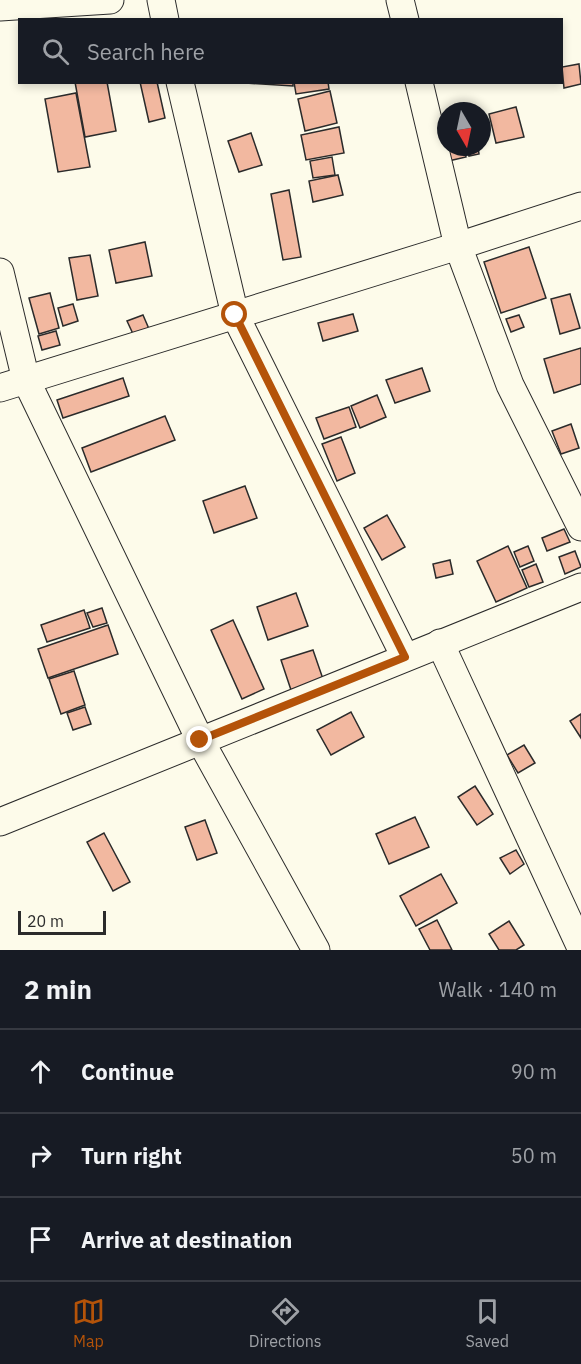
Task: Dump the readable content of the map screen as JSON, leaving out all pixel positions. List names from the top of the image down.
{
  "scale_bar": "20 m",
  "north": "bottom",
  "page": {
    "search": "Search here",
    "scale": "20 m",
    "heading": ["2 min", "Walk · 140 m"],
    "list": [
      ["Continue", "90 m"],
      ["Turn right", "50 m"],
      "Arrive at destination"
    ],
    "nav": ["Map", "Directions", "Saved"]
  }
}
